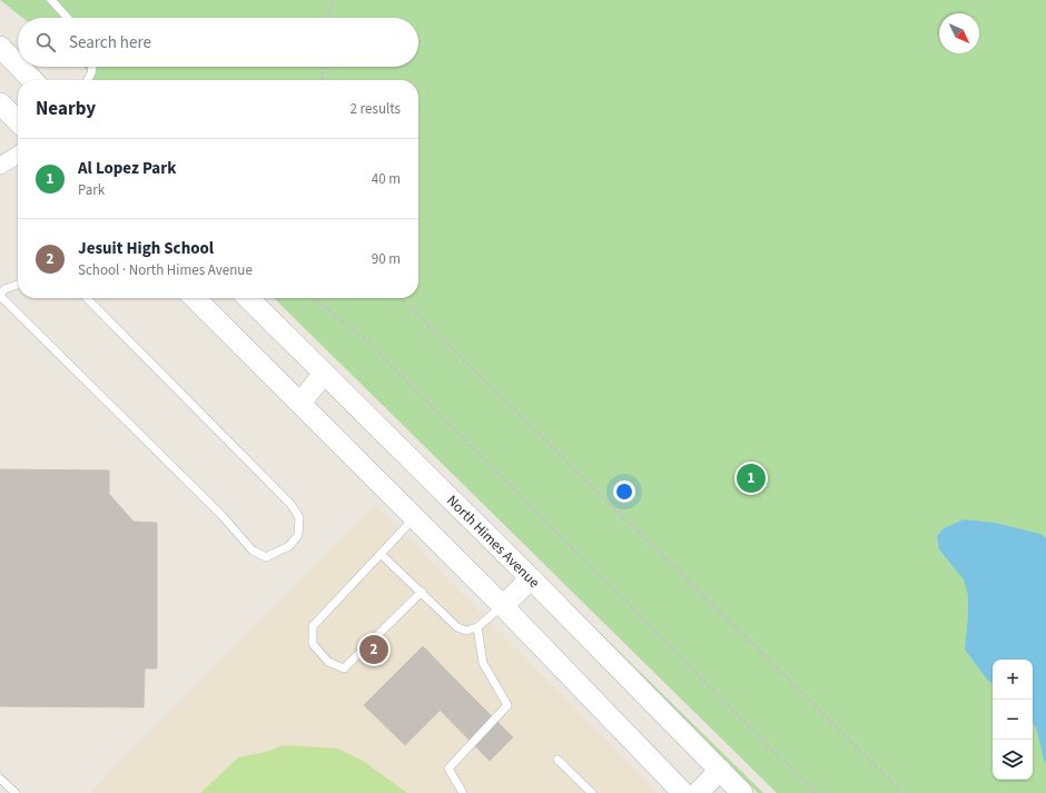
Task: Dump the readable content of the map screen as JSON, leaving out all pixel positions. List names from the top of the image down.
{
  "streets": {
    "street": ["North Himes Avenue"]
  },
  "north": "bottom right",
  "page": {
    "search": "Search here",
    "heading": ["Nearby", "2 results"],
    "list": [
      {
        "mark": "1",
        "name": "Al Lopez Park",
        "note": "Park",
        "value": "40 m"
      },
      {
        "mark": "2",
        "name": "Jesuit High School",
        "note": "School · North Himes Avenue",
        "value": "90 m"
      }
    ],
    "pins": ["1", "2"],
    "map_buttons": ["+", "−"]
  }
}
